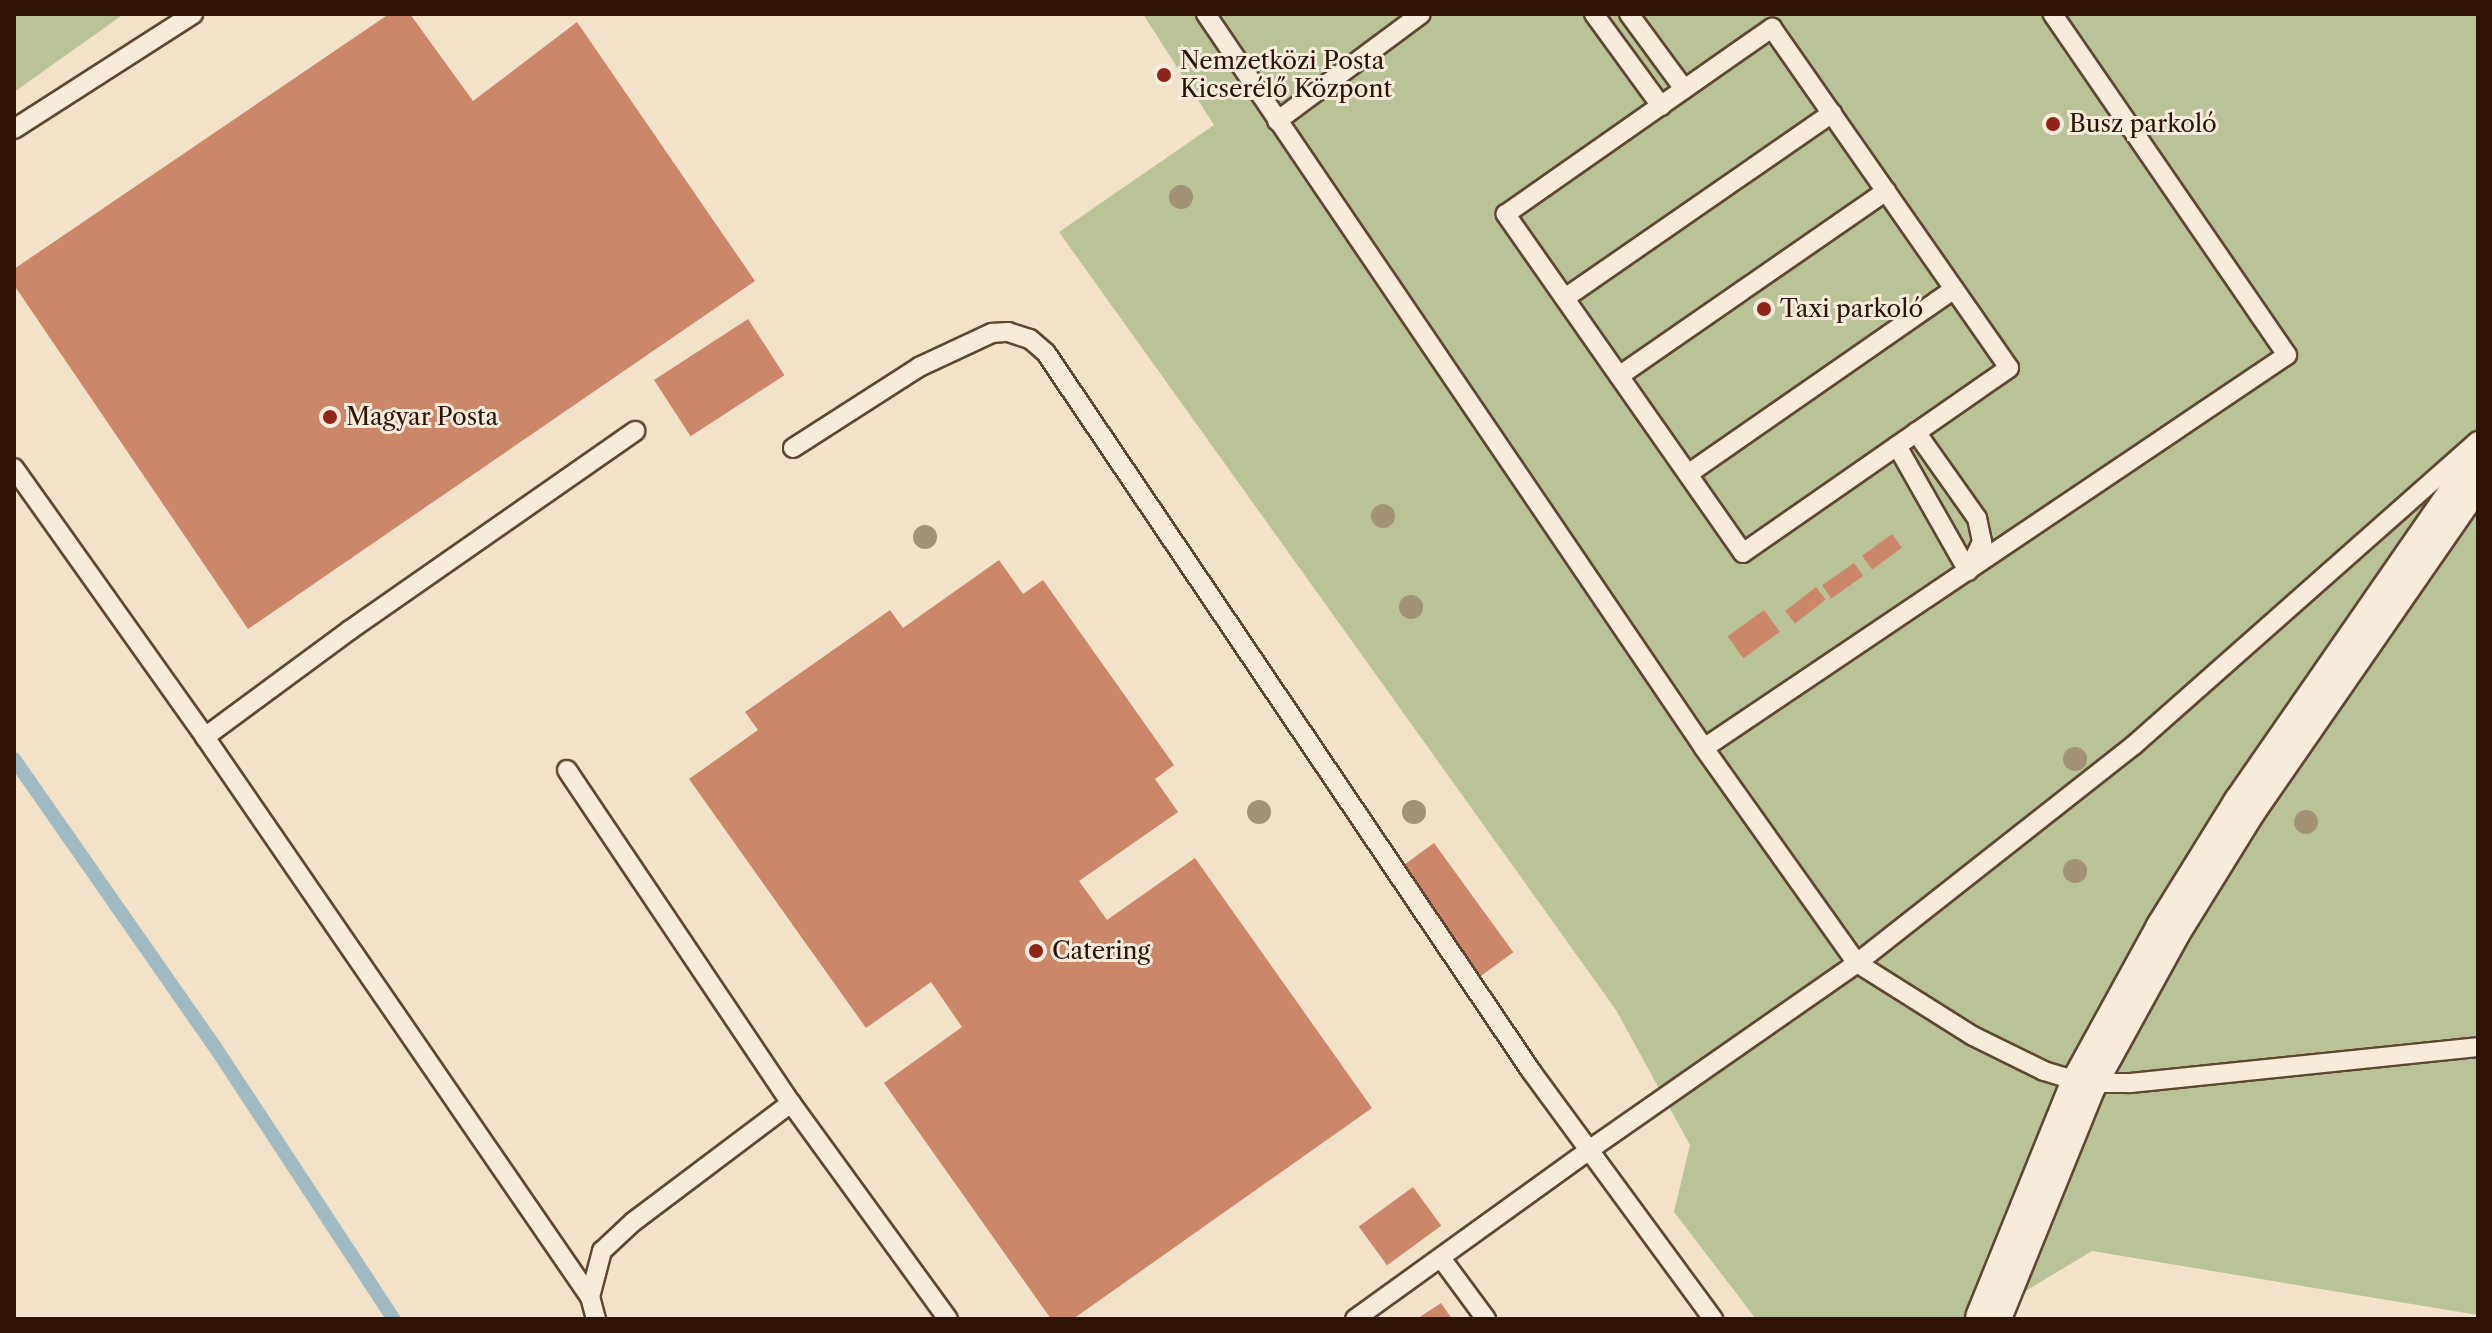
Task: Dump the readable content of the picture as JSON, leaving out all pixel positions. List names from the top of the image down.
{
  "places": [
    "Nemzetközi Posta Kicserélő Központ",
    "Busz parkoló",
    "Taxi parkoló",
    "Magyar Posta",
    "Catering"
  ]
}
